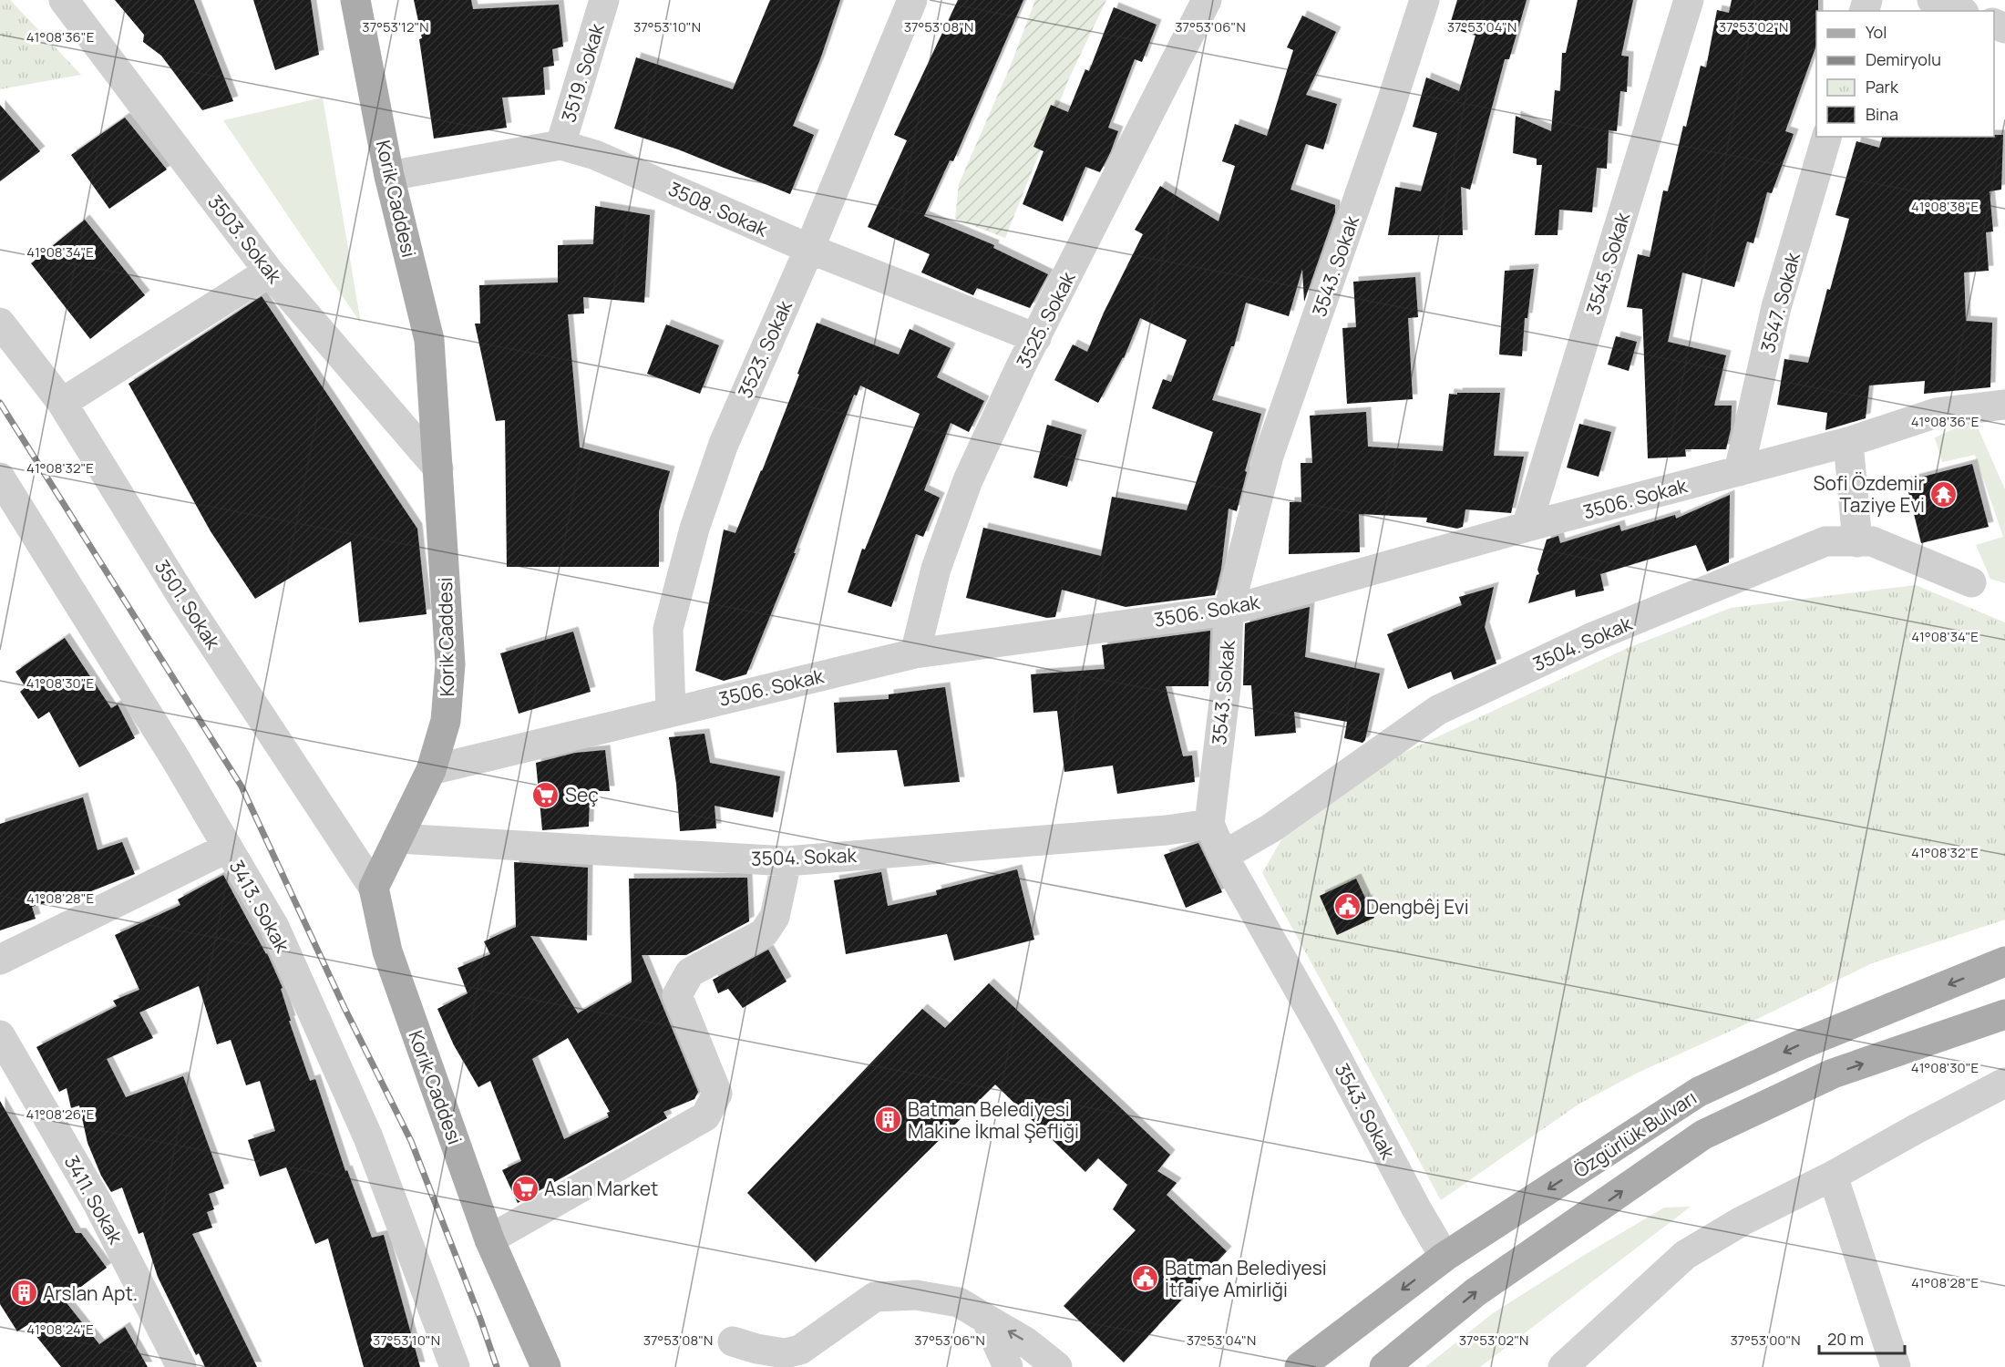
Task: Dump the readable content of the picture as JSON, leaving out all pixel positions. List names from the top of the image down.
{
  "streets": {
    "main road": ["Korik Caddesi", "Özgürlük Bulvarı"],
    "street": [
      "3519. Sokak",
      "3508. Sokak",
      "3503. Sokak",
      "3545. Sokak",
      "3543. Sokak",
      "3547. Sokak",
      "3525. Sokak",
      "3523. Sokak",
      "3506. Sokak",
      "3501. Sokak",
      "3504. Sokak",
      "3413. Sokak",
      "3411. Sokak"
    ]
  },
  "crossings": [
    ["3519. Sokak", "3508. Sokak"],
    ["Korik Caddesi", "3508. Sokak"],
    ["Korik Caddesi", "3503. Sokak"],
    ["Korik Caddesi", "3506. Sokak"],
    ["Korik Caddesi", "3501. Sokak"],
    ["Korik Caddesi", "3504. Sokak"],
    ["3508. Sokak", "3525. Sokak"],
    ["3508. Sokak", "3523. Sokak"],
    ["3545. Sokak", "3506. Sokak"],
    ["3543. Sokak", "3506. Sokak"],
    ["3543. Sokak", "3504. Sokak"],
    ["3543. Sokak", "Özgürlük Bulvarı"],
    ["3547. Sokak", "3506. Sokak"],
    ["3525. Sokak", "3506. Sokak"],
    ["3523. Sokak", "3506. Sokak"]
  ],
  "places": {
    "temple": ["Sofi Özdemir Taziye Evi"],
    "supermarket": ["Seç", "Aslan Market"],
    "public building": ["Dengbêj Evi", "Batman Belediyesi İtfaiye Amirliği"],
    "building": ["Batman Belediyesi Makine İkmal Şefliği", "Arslan Apt."]
  },
  "legend": [
    "Yol",
    "Demiryolu",
    "Park",
    "Bina"
  ],
  "scale_bar": "20 m",
  "coordinates": [
    "37°53'12\"N",
    "37°53'10\"N",
    "37°53'08\"N",
    "37°53'06\"N",
    "37°53'04\"N",
    "37°53'02\"N",
    "41°08'36\"E",
    "41°08'38\"E",
    "41°08'34\"E",
    "41°08'32\"E",
    "41°08'30\"E",
    "41°08'28\"E",
    "41°08'26\"E",
    "41°08'24\"E",
    "37°53'00\"N"
  ]
}
